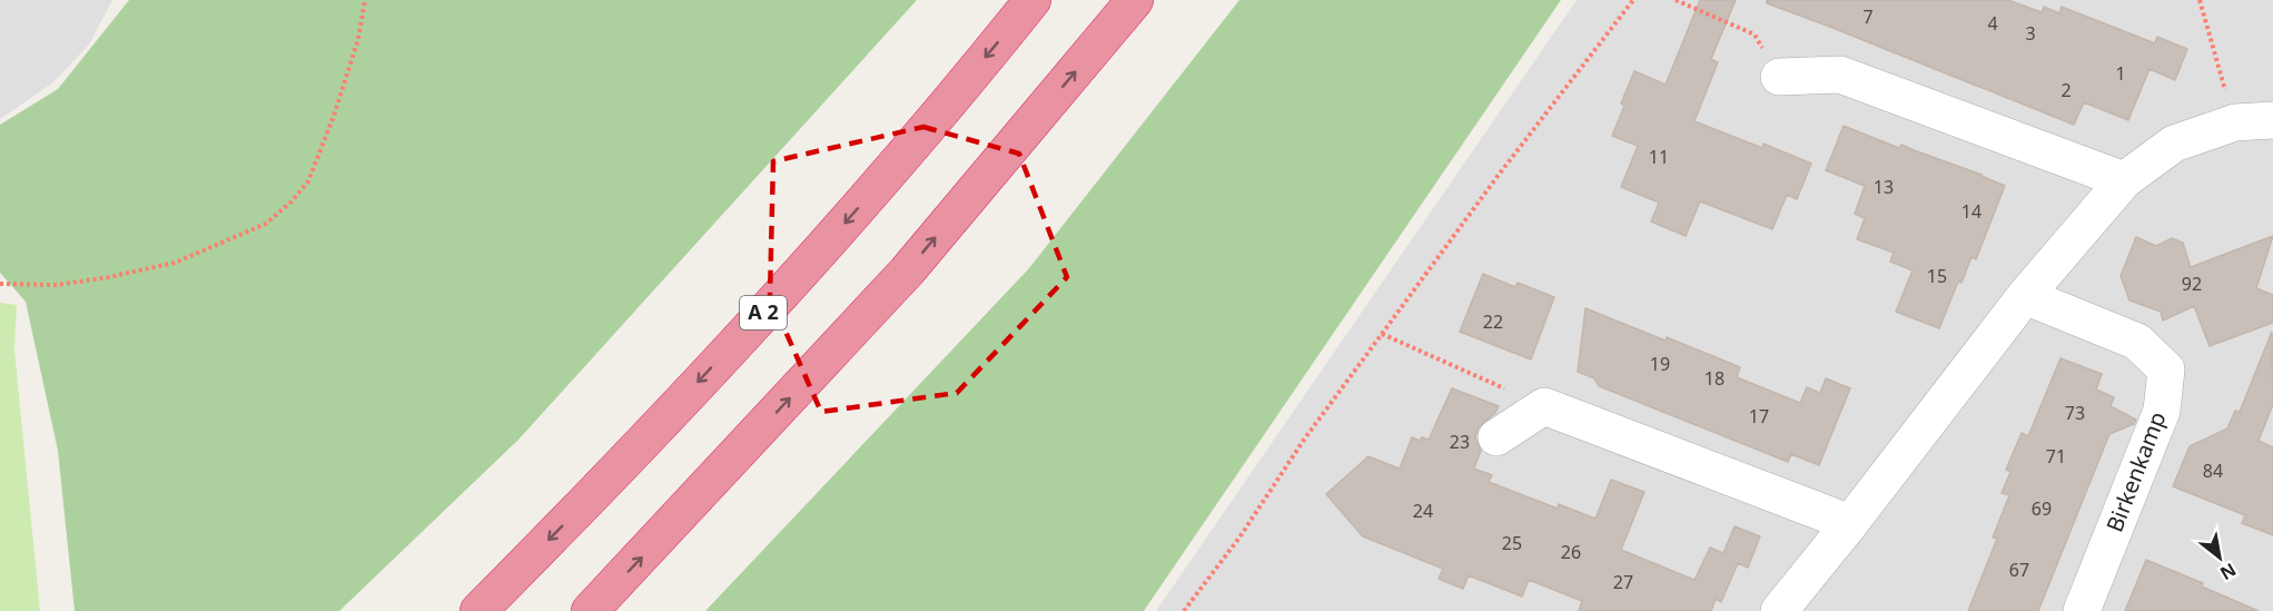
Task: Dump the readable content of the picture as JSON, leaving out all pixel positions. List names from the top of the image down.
{
  "streets": {
    "highway": ["A 2"],
    "street": ["Birkenkamp"]
  },
  "house_numbers": [
    "7",
    "4",
    "3",
    "1",
    "2",
    "11",
    "13",
    "14",
    "15",
    "92",
    "22",
    "19",
    "18",
    "73",
    "17",
    "23",
    "71",
    "84",
    "69",
    "24",
    "25",
    "26",
    "67",
    "27"
  ],
  "north": "bottom right"
}
